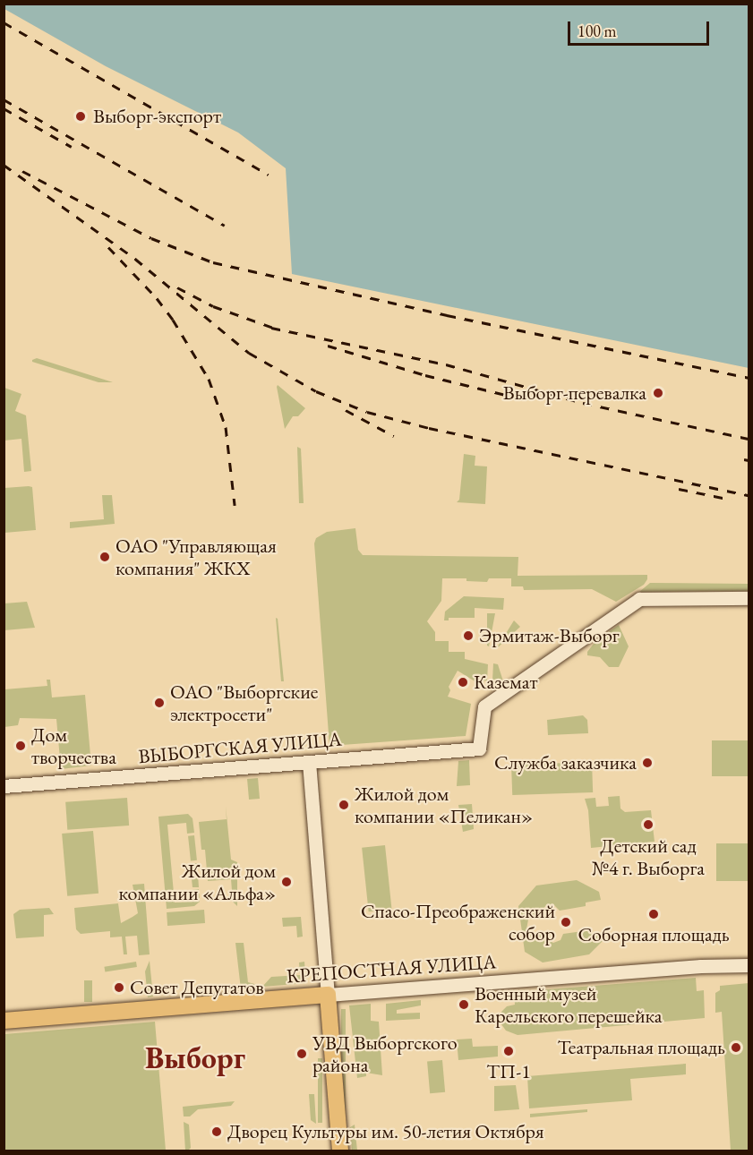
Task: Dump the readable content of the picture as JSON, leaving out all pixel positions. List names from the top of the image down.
{
  "streets": {
    "main road": ["КРЕПОСТНАЯ УЛИЦА"],
    "street": ["ВЫБОРГСКАЯ УЛИЦА"]
  },
  "districts": ["Выборг"],
  "places": [
    "Выборг-экспорт",
    "Выборг-перевалка",
    "ОАО \"Управляющая компания\" ЖКХ",
    "Эрмитаж-Выборг",
    "Каземат",
    "ОАО \"Выборгские электросети\"",
    "Дом творчества",
    "Служба заказчика",
    "Жилой дом компании «Пеликан»",
    "Детский сад №4 г. Выборга",
    "Жилой дом компании «Альфа»",
    "Соборная площадь",
    "Спасо-Преображенский собор",
    "Совет Депутатов",
    "Военный музей Карельского перешейка",
    "Театральная площадь",
    "ТП-1",
    "УВД Выборгского района",
    "Дворец Культуры им. 50-летия Октября"
  ],
  "scale_bar": "100 m"
}
